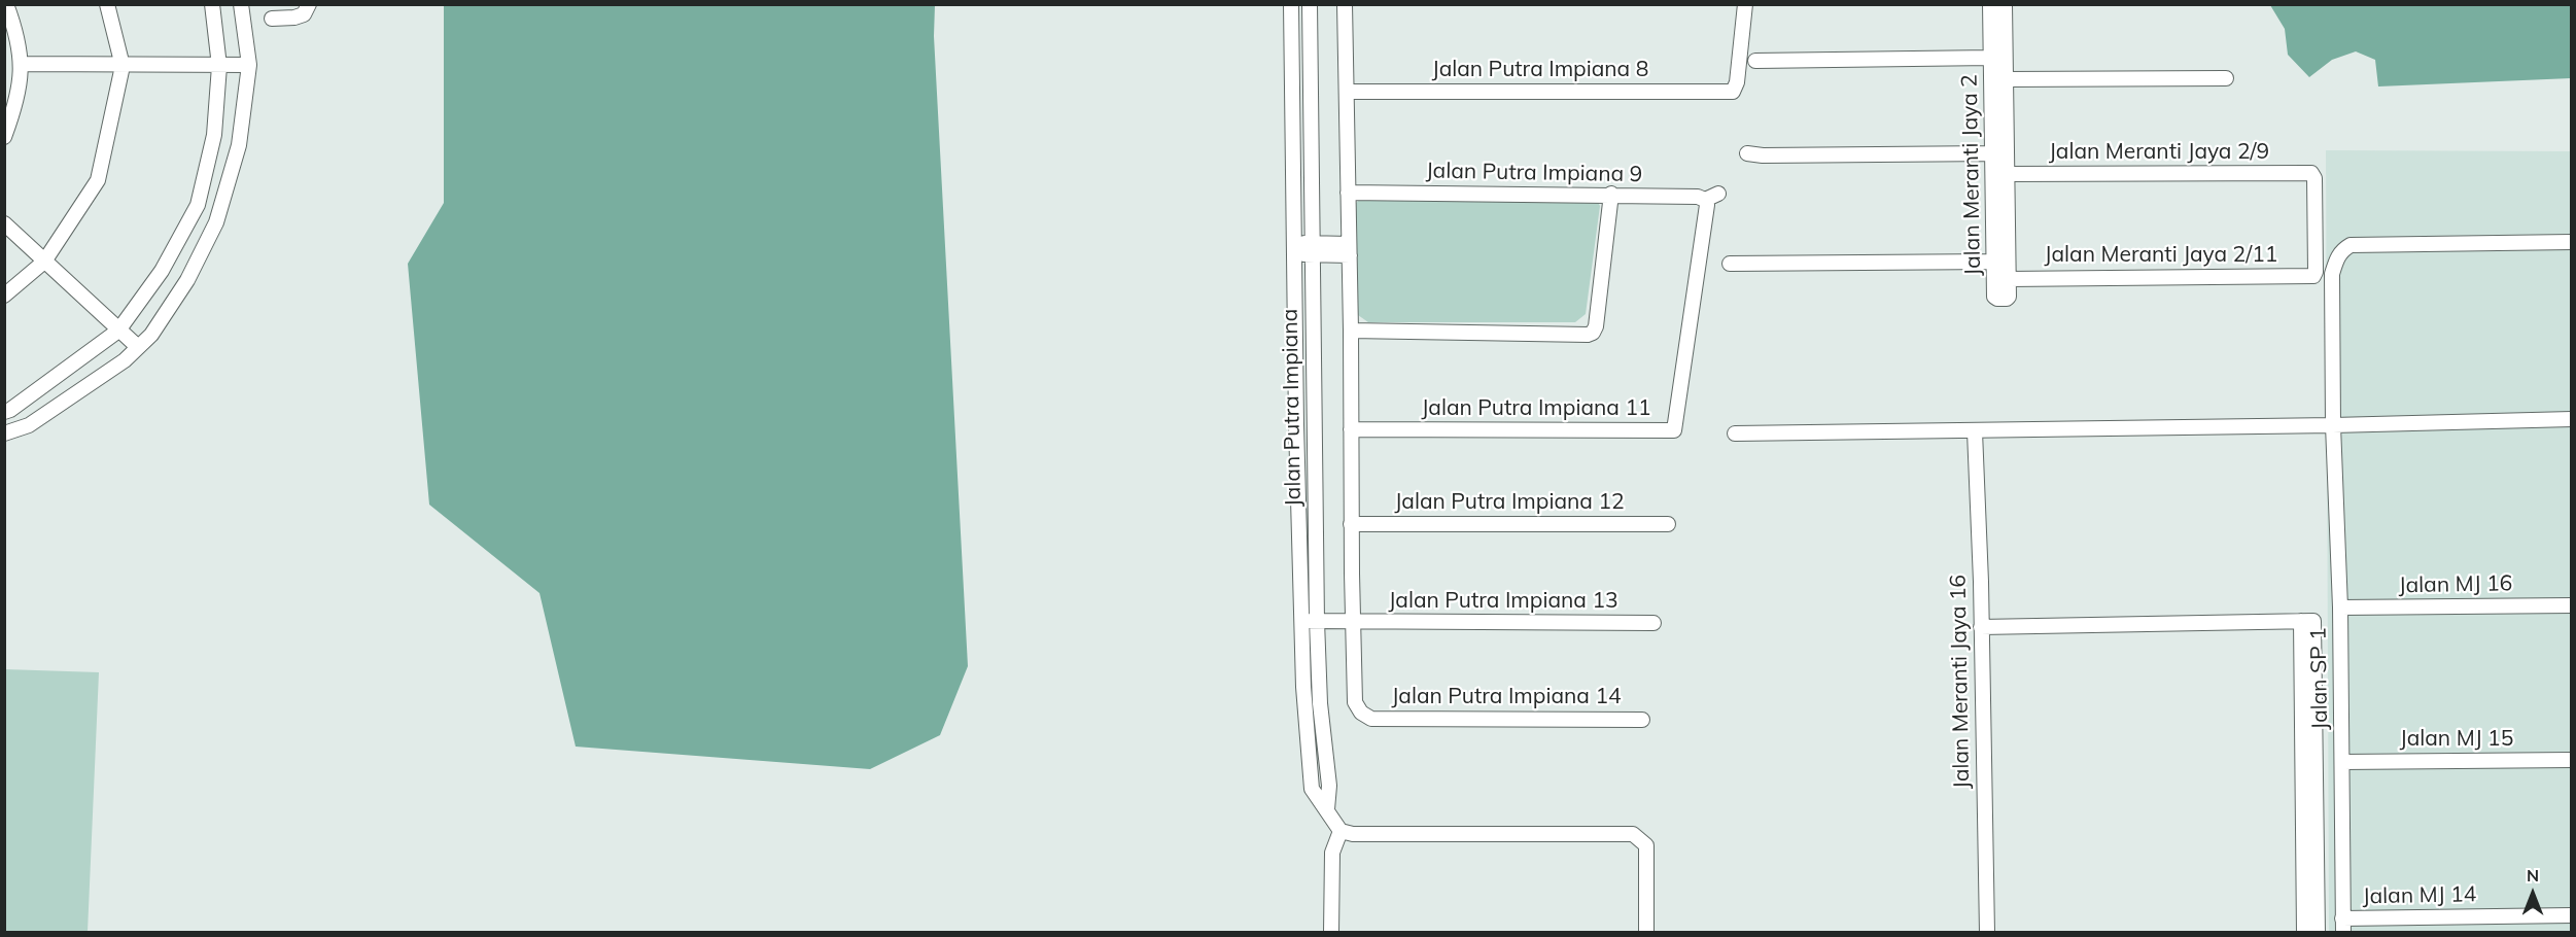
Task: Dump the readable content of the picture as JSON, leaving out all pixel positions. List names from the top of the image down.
{
  "streets": {
    "street": [
      "Jalan Putra Impiana 8",
      "Jalan Meranti Jaya 2/9",
      "Jalan Putra Impiana 9",
      "Jalan Meranti Jaya 2",
      "Jalan Meranti Jaya 2/11",
      "Jalan Putra Impiana",
      "Jalan Putra Impiana 11",
      "Jalan Putra Impiana 12",
      "Jalan MJ 16",
      "Jalan Putra Impiana 13",
      "Jalan SP 1",
      "Jalan Meranti Jaya 16",
      "Jalan Putra Impiana 14",
      "Jalan MJ 15",
      "Jalan MJ 14"
    ]
  },
  "crossings": [
    ["Jalan Meranti Jaya 2/9", "Jalan Meranti Jaya 2"],
    ["Jalan Meranti Jaya 2/9", "Jalan Meranti Jaya 2/11"],
    ["Jalan Putra Impiana 9", "Jalan Putra Impiana 11"],
    ["Jalan Meranti Jaya 2", "Jalan Meranti Jaya 2/11"],
    ["Jalan Putra Impiana", "Jalan Putra Impiana 13"],
    ["Jalan MJ 16", "Jalan SP 1"],
    ["Jalan Putra Impiana 13", "Jalan Putra Impiana 14"],
    ["Jalan SP 1", "Jalan MJ 15"],
    ["Jalan SP 1", "Jalan MJ 14"]
  ],
  "north": "top"
}
